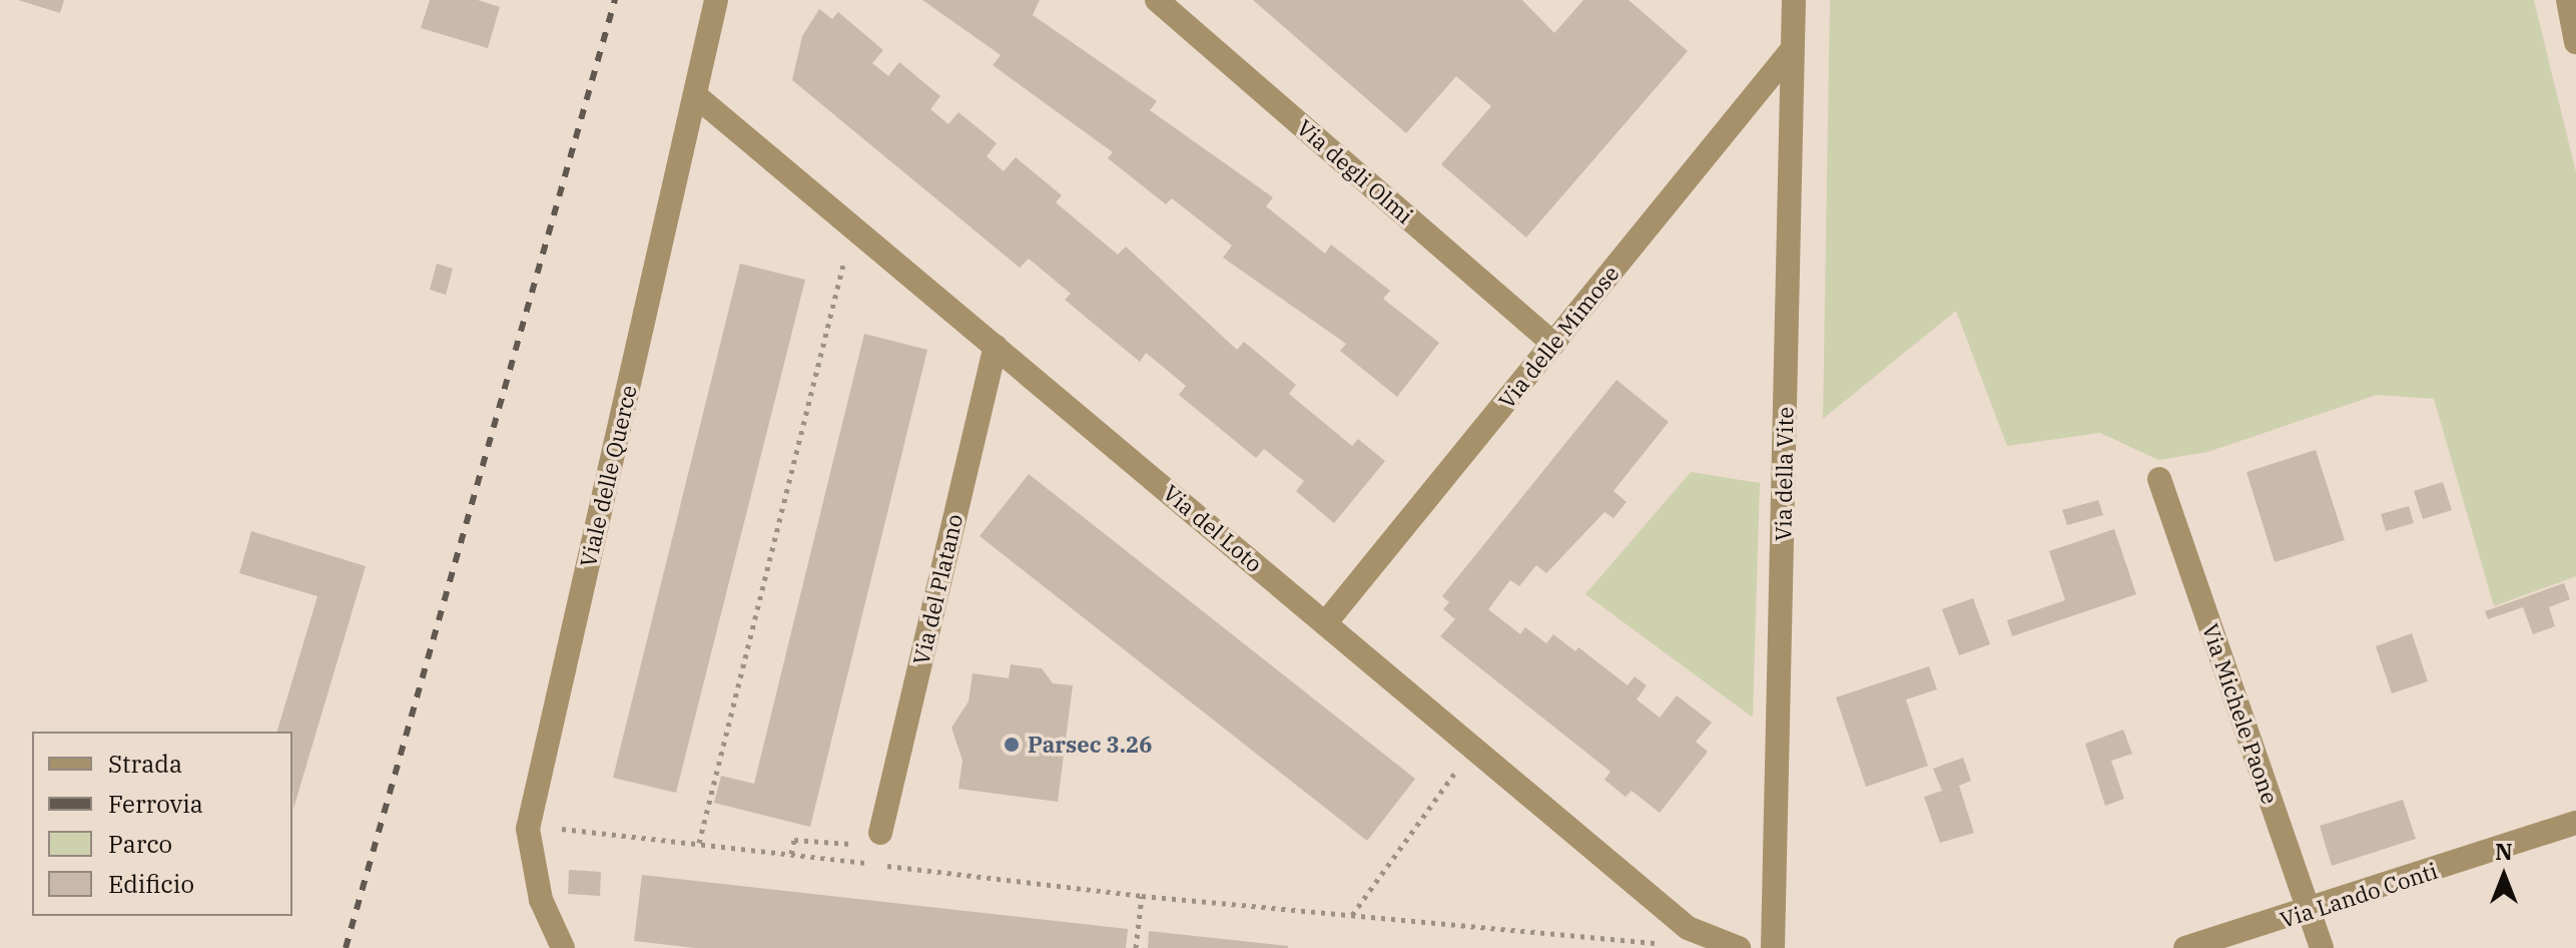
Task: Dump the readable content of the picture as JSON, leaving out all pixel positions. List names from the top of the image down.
{
  "streets": {
    "street": [
      "Via degli Olmi",
      "Via delle Mimose",
      "Via della Vite",
      "Viale delle Querce",
      "Via del Loto",
      "Via del Platano",
      "Via Michele Paone",
      "Via Lando Conti"
    ]
  },
  "crossings": [
    ["Via degli Olmi", "Via delle Mimose"],
    ["Via delle Mimose", "Via della Vite"],
    ["Via delle Mimose", "Via del Loto"],
    ["Viale delle Querce", "Via del Loto"],
    ["Via del Loto", "Via del Platano"],
    ["Via Michele Paone", "Via Lando Conti"]
  ],
  "places": ["Parsec 3.26"],
  "legend": [
    "Strada",
    "Ferrovia",
    "Parco",
    "Edificio"
  ],
  "north": "top"
}
